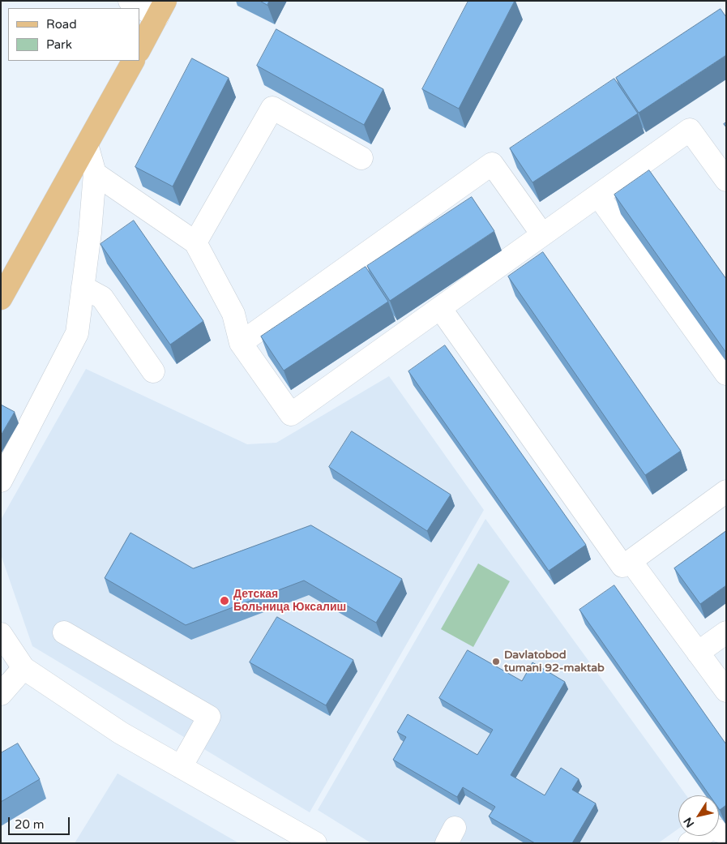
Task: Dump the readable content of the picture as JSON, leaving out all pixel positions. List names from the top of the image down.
{
  "places": ["Детская Больница Юксалиш", "Davlatobod tumani 92-maktab"],
  "legend": ["Road", "Park"],
  "scale_bar": "20 m",
  "north": "bottom left"
}
